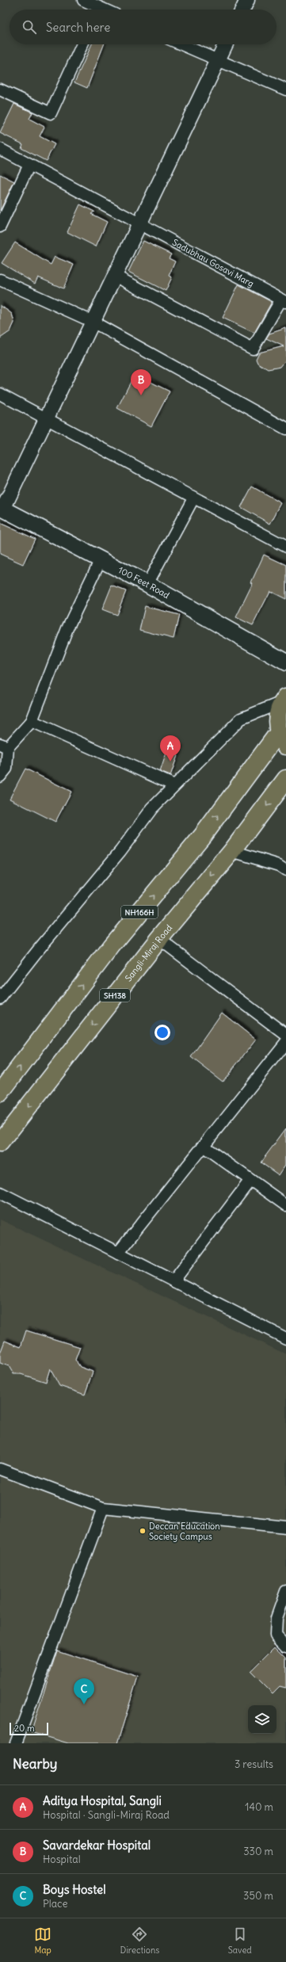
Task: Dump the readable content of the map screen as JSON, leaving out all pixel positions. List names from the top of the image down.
{
  "streets": {
    "highway": ["NH166H", "Sangli-Miraj Road", "SH138"],
    "main road": ["100 Feet Road"],
    "street": ["Sadubhau Gosavi Marg"]
  },
  "places": ["Deccan Education Society Campus"],
  "scale_bar": "20 m",
  "page": {
    "search": "Search here",
    "pins": ["B", "A", "C"],
    "scale": "20 m",
    "heading": ["Nearby", "3 results"],
    "list": [
      {
        "mark": "A",
        "name": "Aditya Hospital, Sangli",
        "note": "Hospital · Sangli-Miraj Road",
        "value": "140 m"
      },
      {
        "mark": "B",
        "name": "Savardekar Hospital",
        "note": "Hospital",
        "value": "330 m"
      },
      {
        "mark": "C",
        "name": "Boys Hostel",
        "note": "Place",
        "value": "350 m"
      }
    ],
    "nav": ["Map", "Directions", "Saved"]
  }
}
